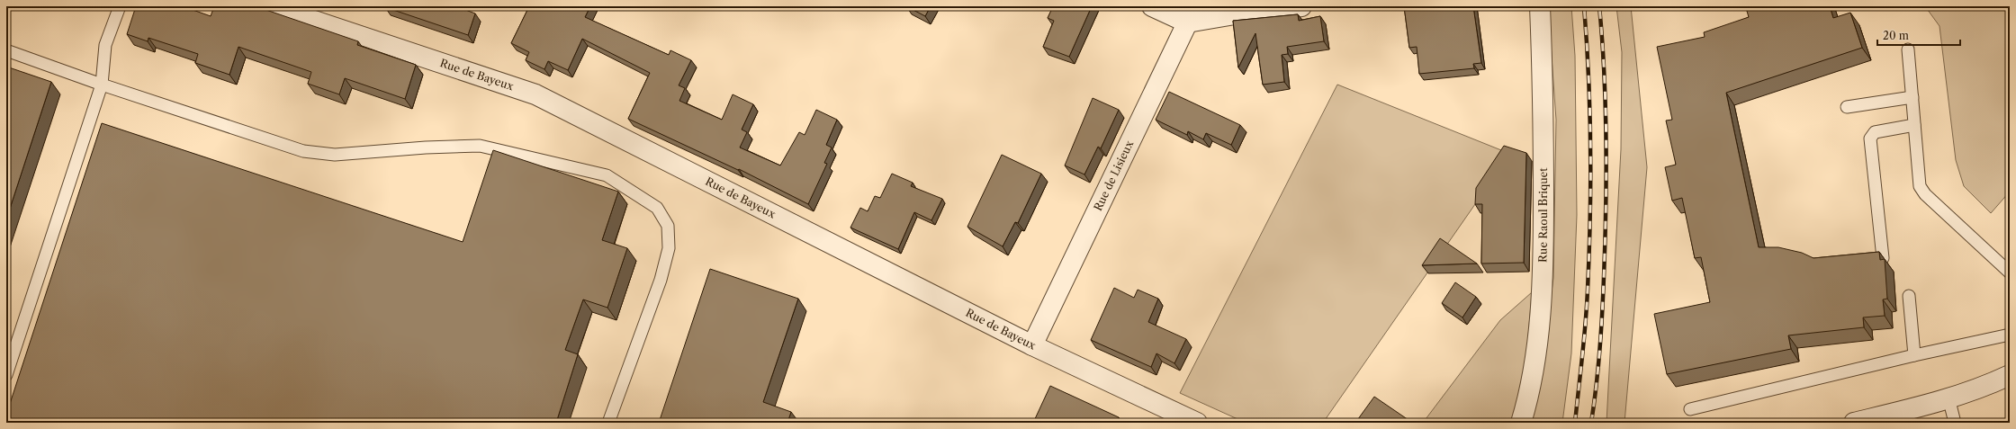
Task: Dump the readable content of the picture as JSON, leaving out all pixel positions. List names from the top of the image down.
{
  "streets": {
    "street": ["Rue de Bayeux", "Rue de Lisieux", "Rue Raoul Briquet"]
  },
  "crossings": [
    ["Rue de Bayeux", "Rue de Lisieux"]
  ],
  "scale_bar": "20 m"
}
